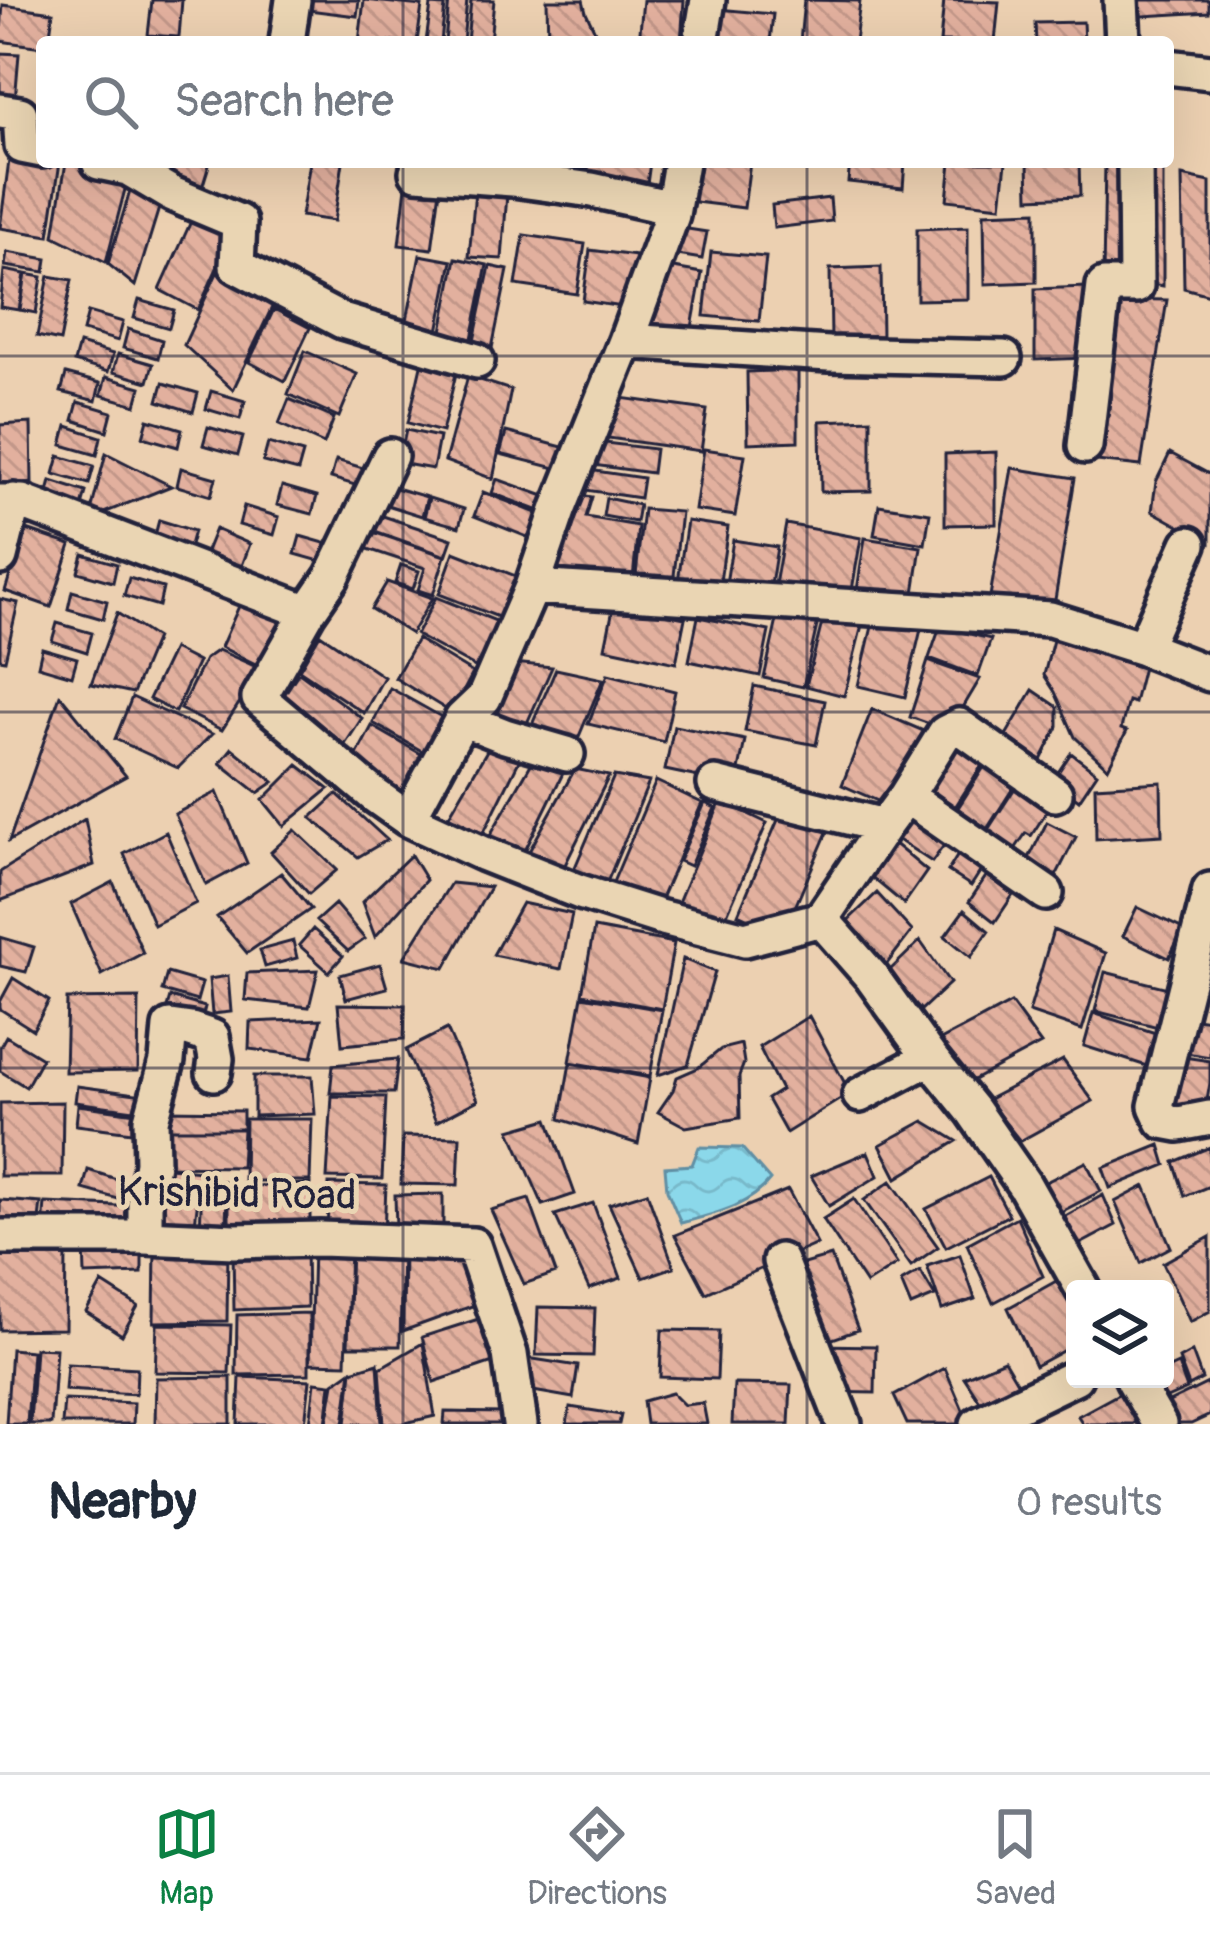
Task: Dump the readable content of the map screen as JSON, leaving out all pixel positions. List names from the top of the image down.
{
  "streets": {
    "street": ["Krishibid Road"]
  },
  "page": {
    "search": "Search here",
    "heading": ["Nearby", "0 results"],
    "nav": ["Map", "Directions", "Saved"]
  }
}
